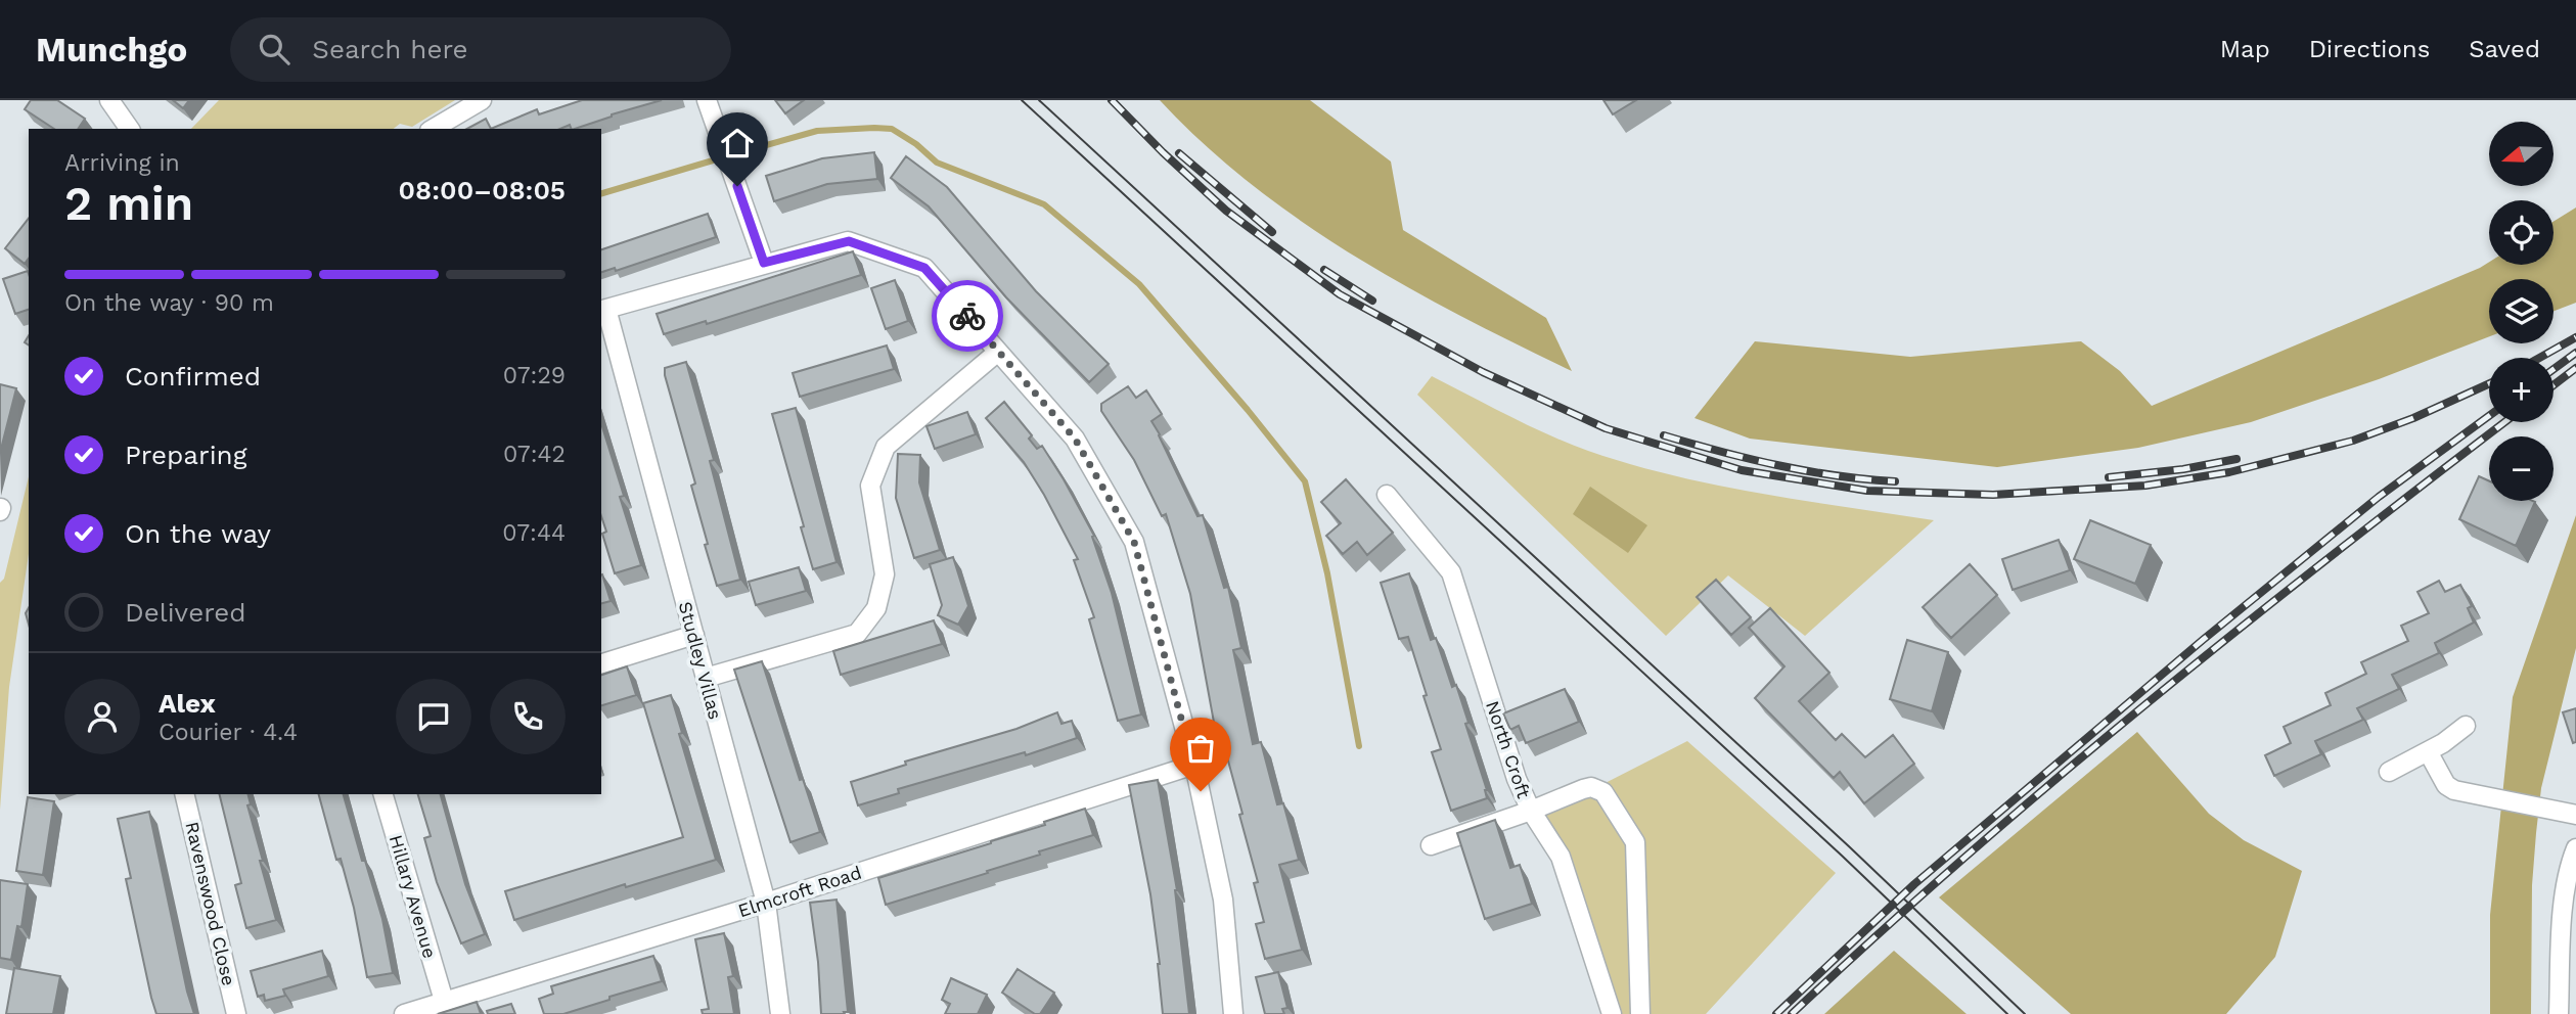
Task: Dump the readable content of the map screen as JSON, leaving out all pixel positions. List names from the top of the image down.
{
  "streets": {
    "street": [
      "Studley Villas",
      "North Croft",
      "Elmcroft Road",
      "Hillary Avenue",
      "Ravenswood Close"
    ]
  },
  "crossings": [
    ["Studley Villas", "Elmcroft Road"],
    ["Elmcroft Road", "Hillary Avenue"]
  ],
  "north": "left",
  "page": {
    "header": "Munchgo",
    "search": "Search here",
    "nav": ["Map", "Directions", "Saved"],
    "map_buttons": ["+", "−"],
    "heading": ["2 min", "Arriving in", "08:00–08:05"],
    "panel": ["Alex", "Courier · 4.4"],
    "bar": "On the way · 90 m",
    "list": [
      ["Confirmed", "07:29"],
      ["Preparing", "07:42"],
      ["On the way", "07:44"],
      "Delivered"
    ]
  }
}
